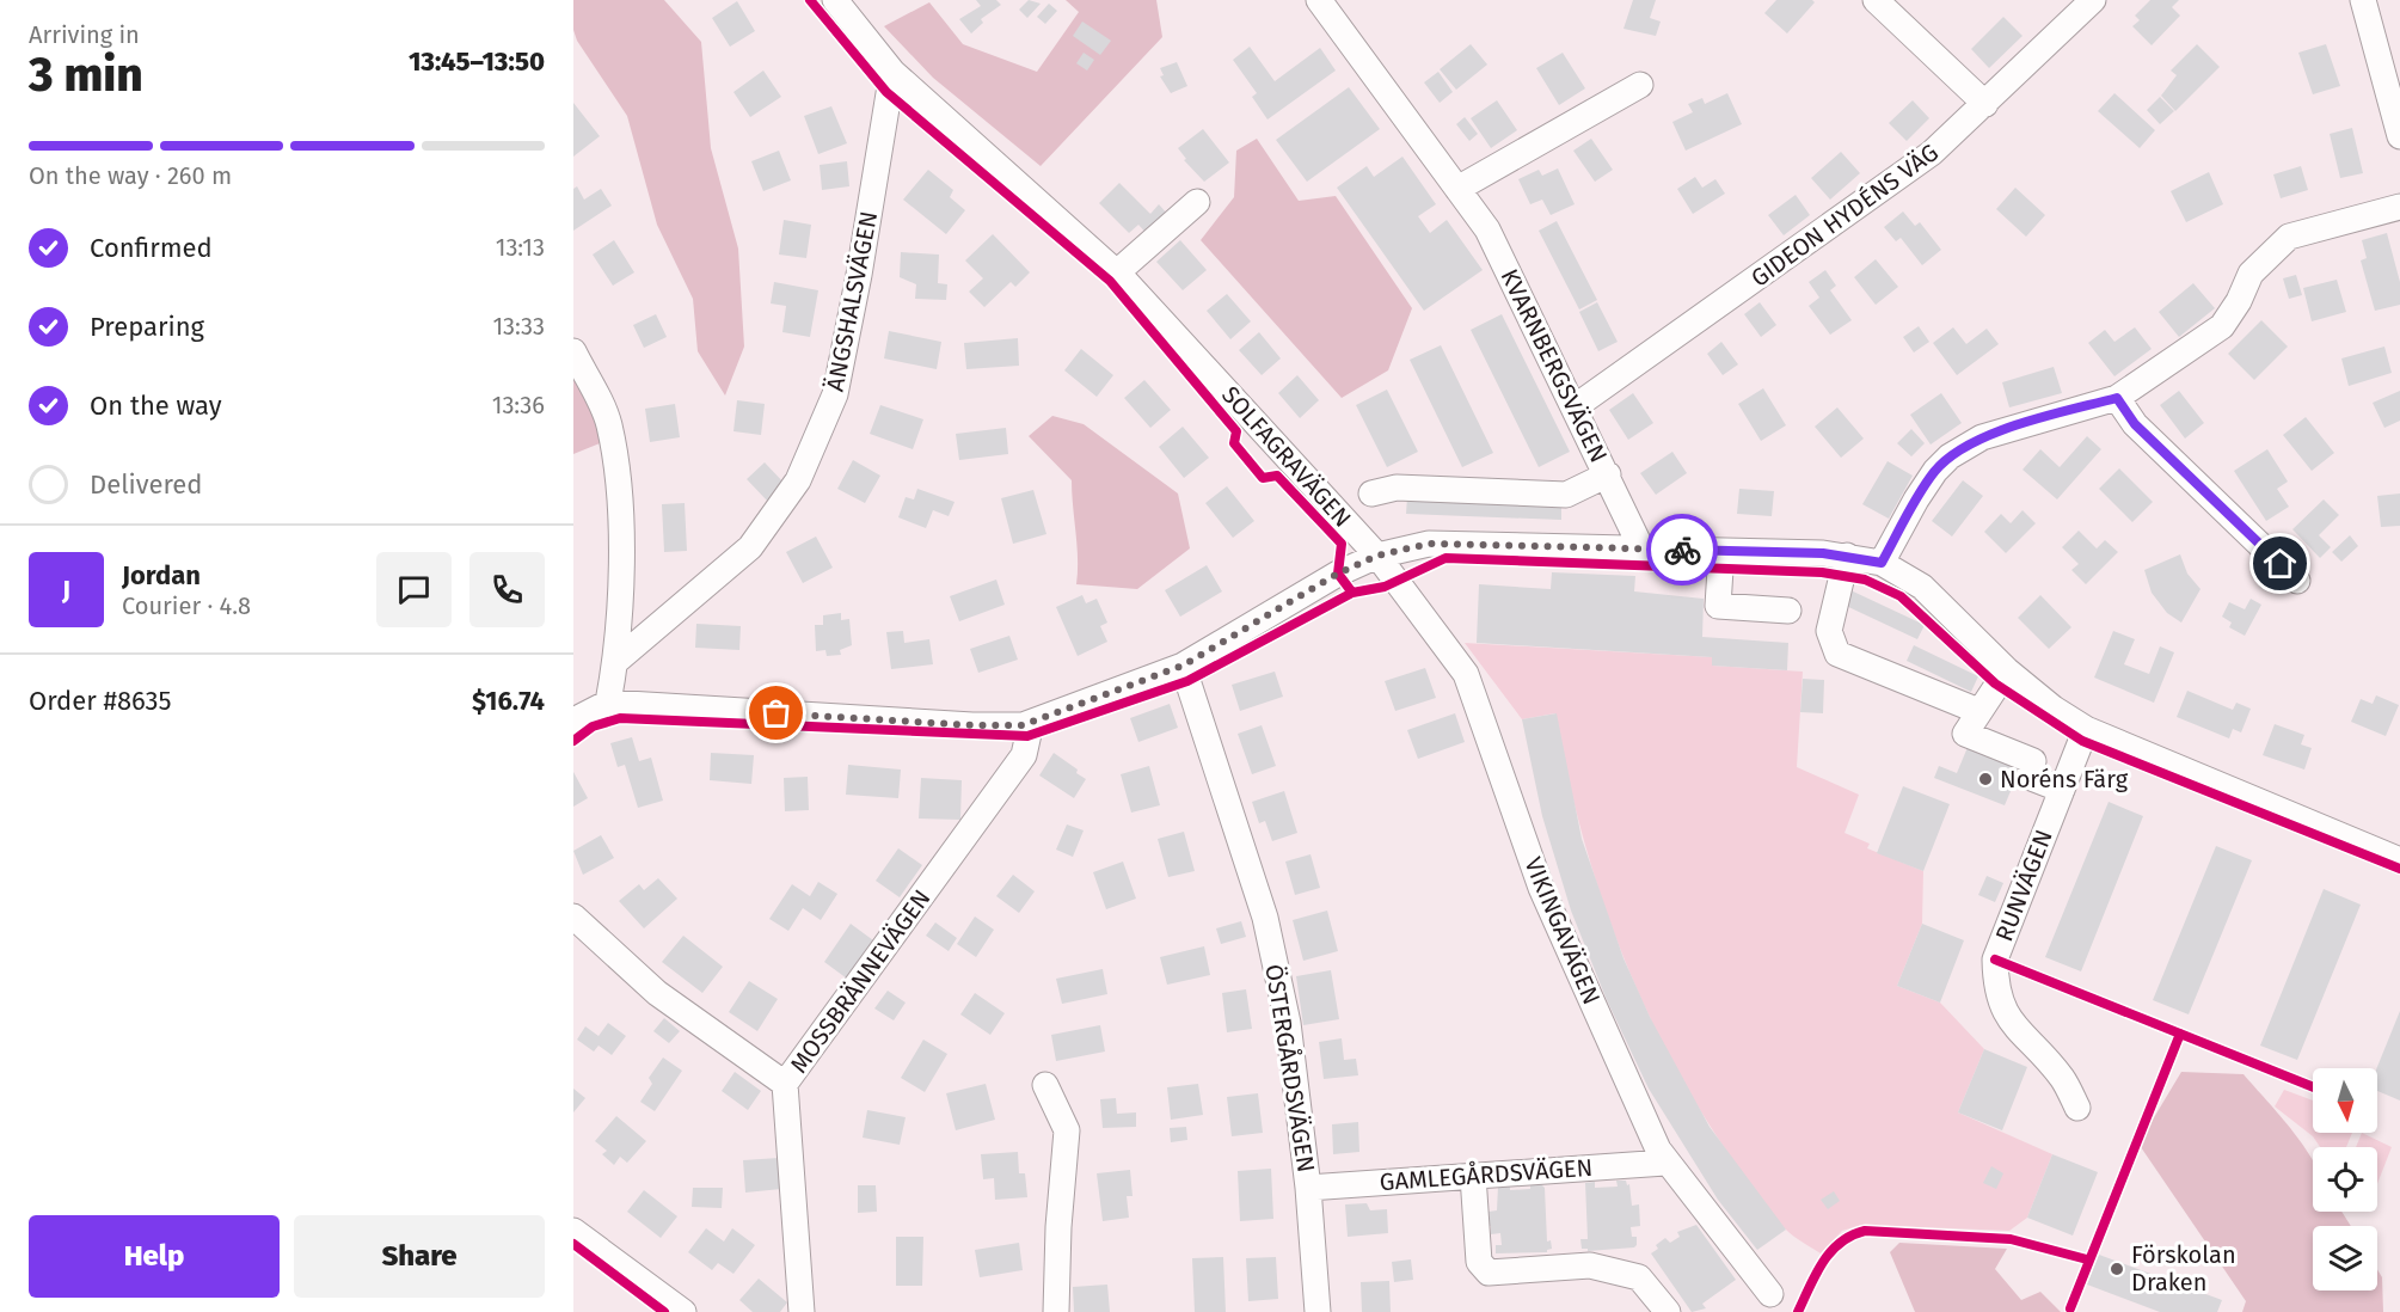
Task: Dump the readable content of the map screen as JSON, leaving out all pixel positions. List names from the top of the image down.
{
  "streets": {
    "street": [
      "GIDEON HYDÉNS VÄG",
      "ÄNGSHALSVÄGEN",
      "KVARNBERGSVÄGEN",
      "SOLFAGRAVÄGEN",
      "RUNVÄGEN",
      "VIKINGAVÄGEN",
      "MOSSBRÄNNEVÄGEN",
      "ÖSTERGÅRDSVÄGEN",
      "GAMLEGÅRDSVÄGEN"
    ]
  },
  "crossings": [
    ["GIDEON HYDÉNS VÄG", "KVARNBERGSVÄGEN"],
    ["ÄNGSHALSVÄGEN", "SOLFAGRAVÄGEN"],
    ["SOLFAGRAVÄGEN", "VIKINGAVÄGEN"],
    ["VIKINGAVÄGEN", "GAMLEGÅRDSVÄGEN"],
    ["ÖSTERGÅRDSVÄGEN", "GAMLEGÅRDSVÄGEN"]
  ],
  "places": ["Noréns Färg", "Förskolan Draken"],
  "north": "bottom",
  "page": {
    "heading": ["3 min", "Arriving in", "13:45–13:50"],
    "panel": [
      "Jordan",
      "Courier · 4.8",
      "Order #8635",
      "$16.74"
    ],
    "bar": "On the way · 260 m",
    "list": [
      ["Confirmed", "13:13"],
      ["Preparing", "13:33"],
      ["On the way", "13:36"],
      "Delivered"
    ],
    "round": "J",
    "buttons": ["Help", "Share"]
  }
}
